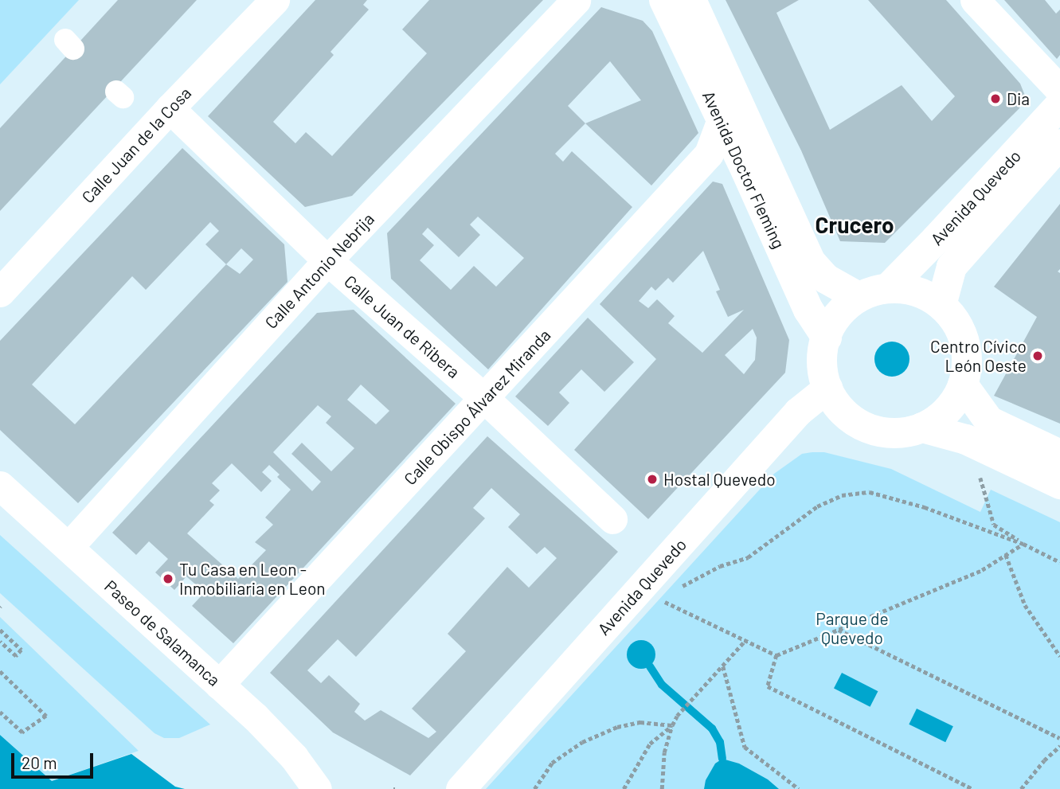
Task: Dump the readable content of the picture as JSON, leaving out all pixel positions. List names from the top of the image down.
{
  "streets": {
    "main road": ["Avenida Doctor Fleming", "Avenida Quevedo"],
    "street": [
      "Calle Juan de la Cosa",
      "Calle Antonio Nebrija",
      "Calle Juan de Ribera",
      "Calle Obispo Álvarez Miranda",
      "Paseo de Salamanca"
    ]
  },
  "crossings": [
    ["Calle Juan de la Cosa", "Calle Juan de Ribera"],
    ["Avenida Doctor Fleming", "Avenida Quevedo"],
    ["Avenida Doctor Fleming", "Calle Obispo Álvarez Miranda"],
    ["Calle Antonio Nebrija", "Calle Juan de Ribera"],
    ["Calle Antonio Nebrija", "Paseo de Salamanca"],
    ["Calle Juan de Ribera", "Calle Obispo Álvarez Miranda"],
    ["Calle Obispo Álvarez Miranda", "Paseo de Salamanca"]
  ],
  "districts": ["Crucero"],
  "parks": ["Parque de Quevedo"],
  "places": [
    "Dia",
    "Centro Cívico León Oeste",
    "Hostal Quevedo",
    "Tu Casa en Leon - Inmobiliaria en Leon"
  ],
  "scale_bar": "20 m"
}
